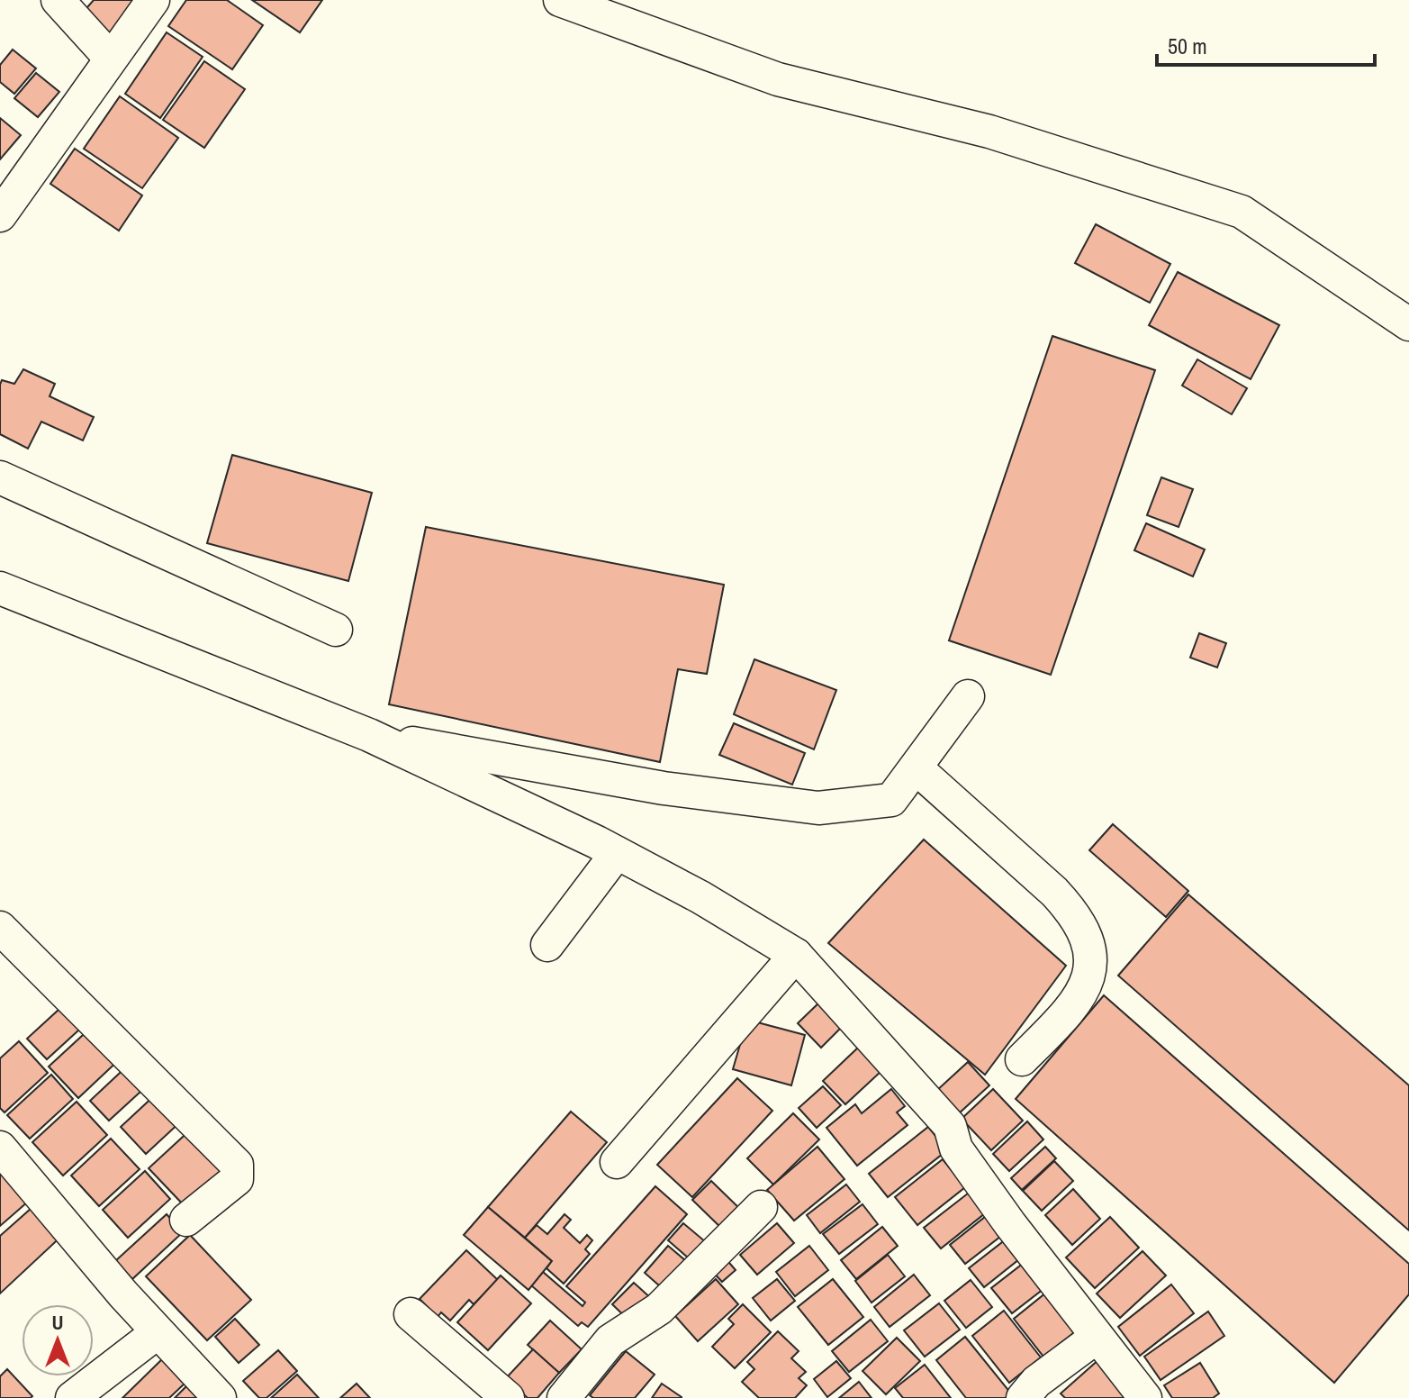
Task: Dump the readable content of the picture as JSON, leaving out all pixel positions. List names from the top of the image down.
{
  "scale_bar": "50 m",
  "north": "top"
}
